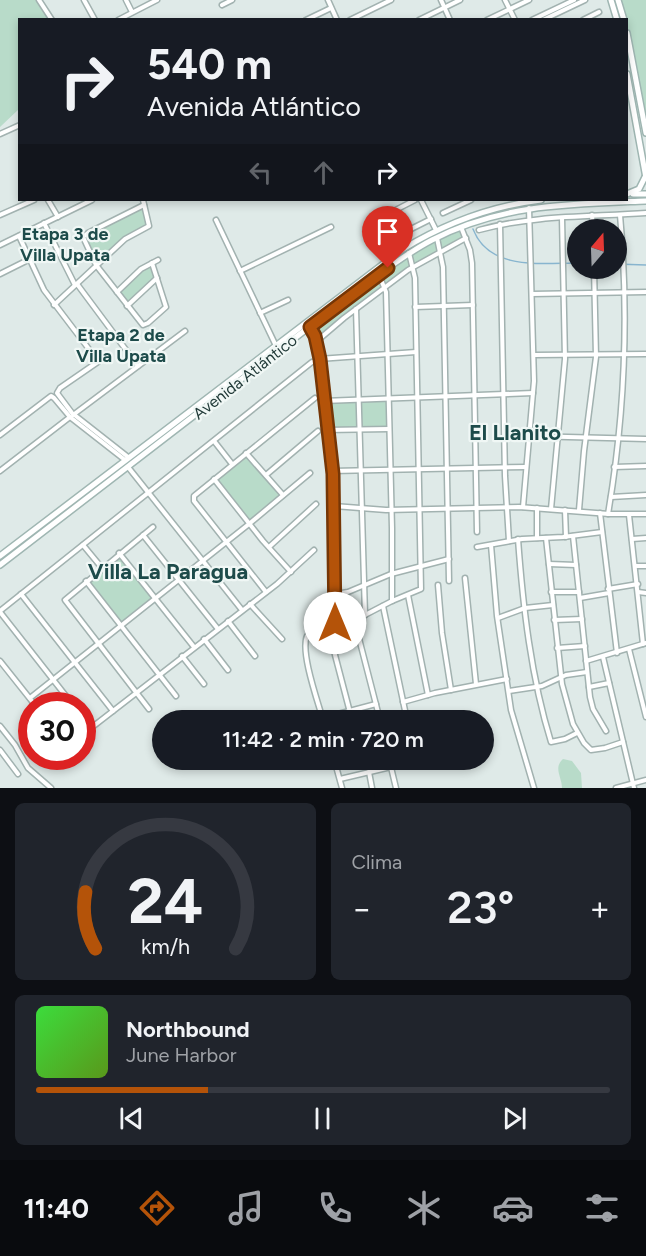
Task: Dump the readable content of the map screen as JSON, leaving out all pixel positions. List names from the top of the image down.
{
  "streets": {
    "street": ["Avenida Atlántico"]
  },
  "districts": [
    "Etapa 3 de Villa Upata",
    "Etapa 2 de Villa Upata",
    "El Llanito",
    "Villa La Paragua"
  ],
  "north": "top",
  "page": {
    "turn": ["540 m", "Avenida Atlántico"],
    "limit": "30",
    "trip": "11:42 · 2 min · 720 m",
    "tile": "Clima",
    "heat": ["−", "23°", "+"],
    "song": ["Northbound", "June Harbor"],
    "tabs": "11:40",
    "gauge": ["24", "km/h"]
  }
}
